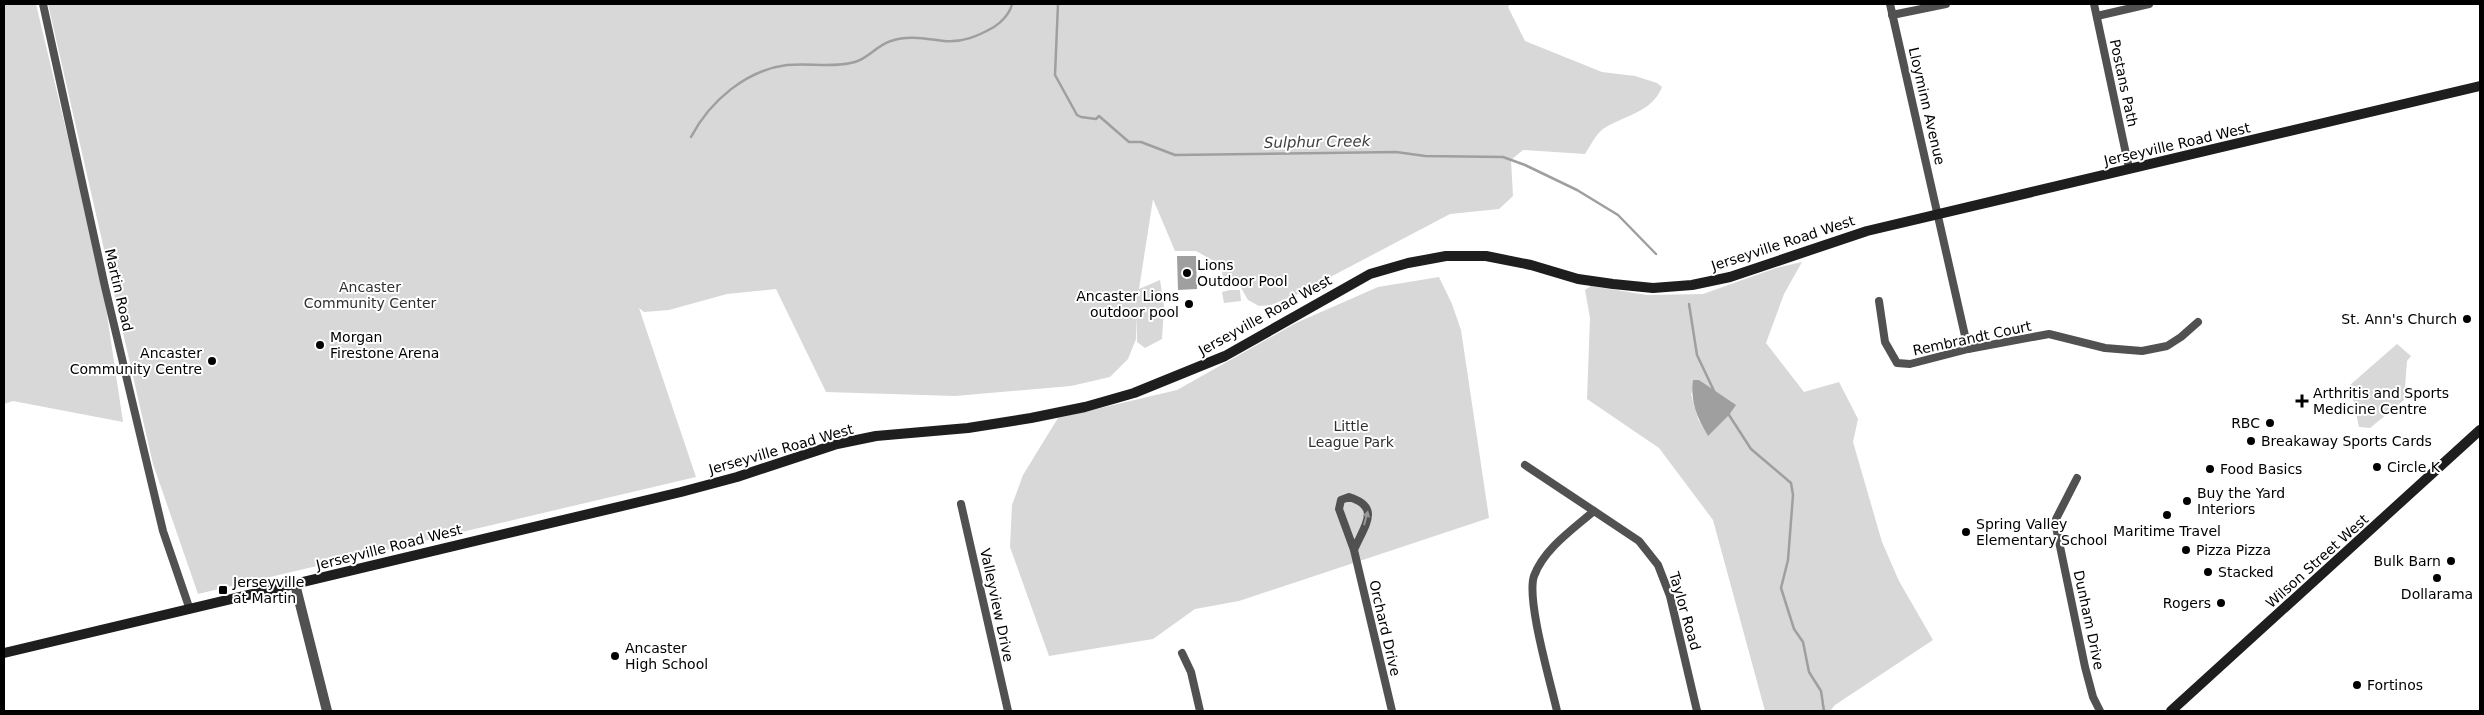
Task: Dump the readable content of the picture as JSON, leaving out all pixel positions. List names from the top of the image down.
{
  "streets": {
    "main road": ["Jerseyville Road West", "Wilson Street West"],
    "street": [
      "Postans Path",
      "Lloyminn Avenue",
      "Martin Road",
      "Rembrandt Court",
      "Valleyview Drive",
      "Taylor Road",
      "Dunham Drive",
      "Orchard Drive"
    ]
  },
  "crossings": [
    ["Postans Path", "Jerseyville Road West"],
    ["Lloyminn Avenue", "Jerseyville Road West"],
    ["Lloyminn Avenue", "Rembrandt Court"],
    ["Jerseyville Road West", "Martin Road"]
  ],
  "water": ["Sulphur Creek"],
  "parks": ["Ancaster Community Center", "Little League Park"],
  "places": {
    "other": [
      "Lions Outdoor Pool",
      "Ancaster Lions outdoor pool",
      "St. Ann's Church",
      "Morgan Firestone Arena",
      "Ancaster Community Centre",
      "RBC",
      "Breakaway Sports Cards",
      "Circle K",
      "Food Basics",
      "Buy the Yard Interiors",
      "Maritime Travel",
      "Spring Valley Elementary School",
      "Pizza Pizza",
      "Bulk Barn",
      "Stacked",
      "Dollarama",
      "Rogers",
      "Ancaster High School",
      "Fortinos"
    ],
    "health": ["Arthritis and Sports Medicine Centre"],
    "transit": ["Jerseyville at Martin"]
  }
}
